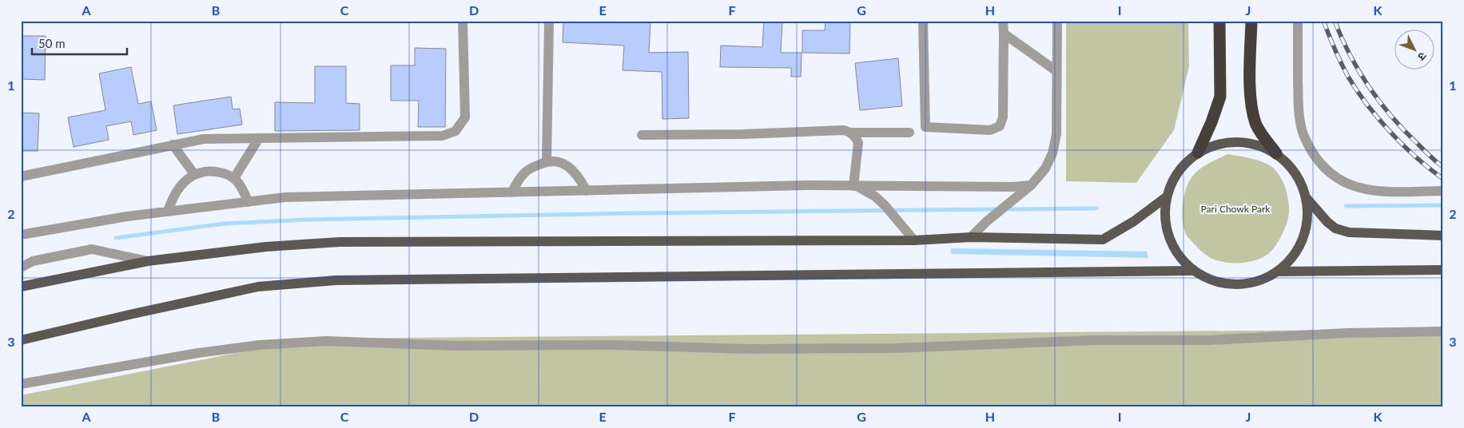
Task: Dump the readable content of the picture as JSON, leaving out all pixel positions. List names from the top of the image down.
{
  "parks": ["Pari Chowk Park"],
  "scale_bar": "50 m",
  "north": "bottom right",
  "grid": {
    "columns": [
      "A",
      "B",
      "C",
      "D",
      "E",
      "F",
      "G",
      "H",
      "I",
      "J",
      "K"
    ],
    "rows": ["1", "2", "3"]
  }
}
